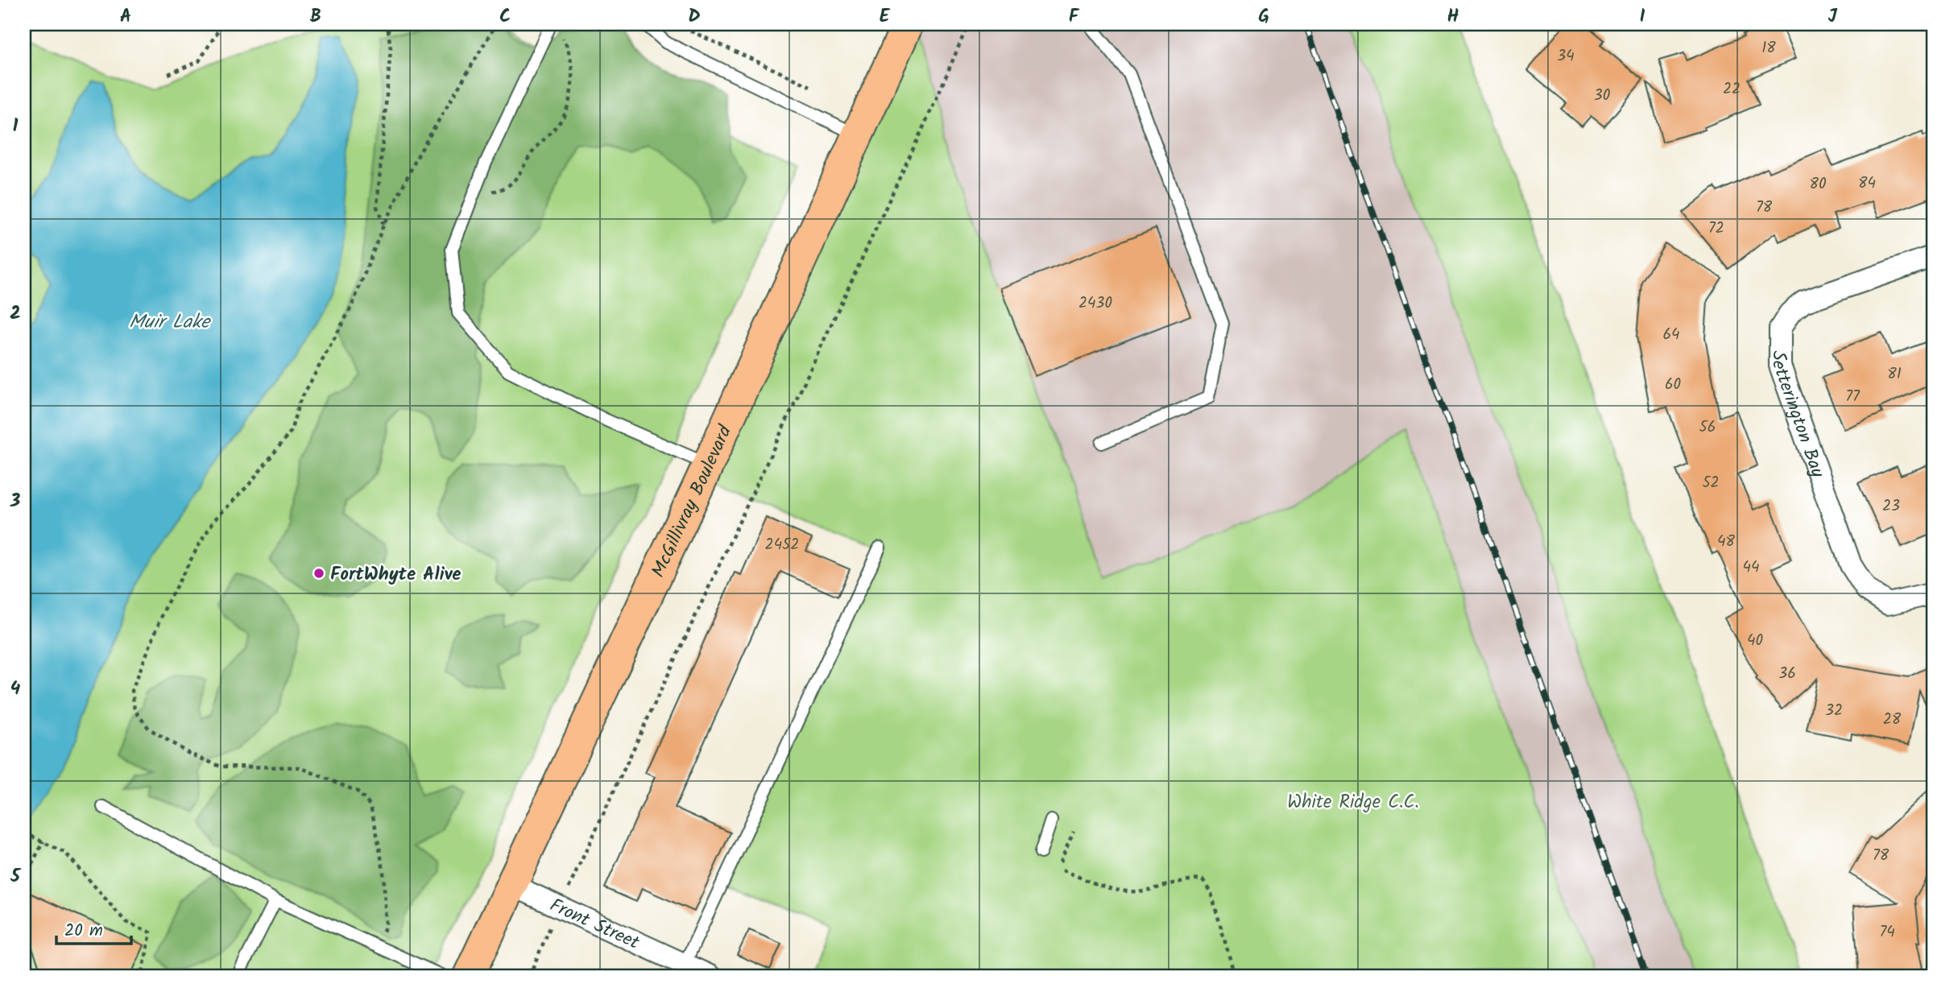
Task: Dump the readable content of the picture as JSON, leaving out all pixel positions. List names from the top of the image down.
{
  "streets": {
    "main road": ["McGillivray Boulevard"],
    "street": ["Setterington Bay", "Front Street"]
  },
  "crossings": [
    ["McGillivray Boulevard", "Front Street"]
  ],
  "water": ["Muir Lake"],
  "parks": ["White Ridge C.C."],
  "places": ["FortWhyte Alive"],
  "house_numbers": [
    "18",
    "34",
    "22",
    "30",
    "84",
    "80",
    "78",
    "72",
    "2430",
    "64",
    "81",
    "60",
    "77",
    "56",
    "52",
    "23",
    "48",
    "2452",
    "44",
    "40",
    "36",
    "32",
    "28",
    "78",
    "74"
  ],
  "scale_bar": "20 m",
  "grid": {
    "columns": [
      "A",
      "B",
      "C",
      "D",
      "E",
      "F",
      "G",
      "H",
      "I",
      "J"
    ],
    "rows": [
      "1",
      "2",
      "3",
      "4",
      "5"
    ]
  }
}
